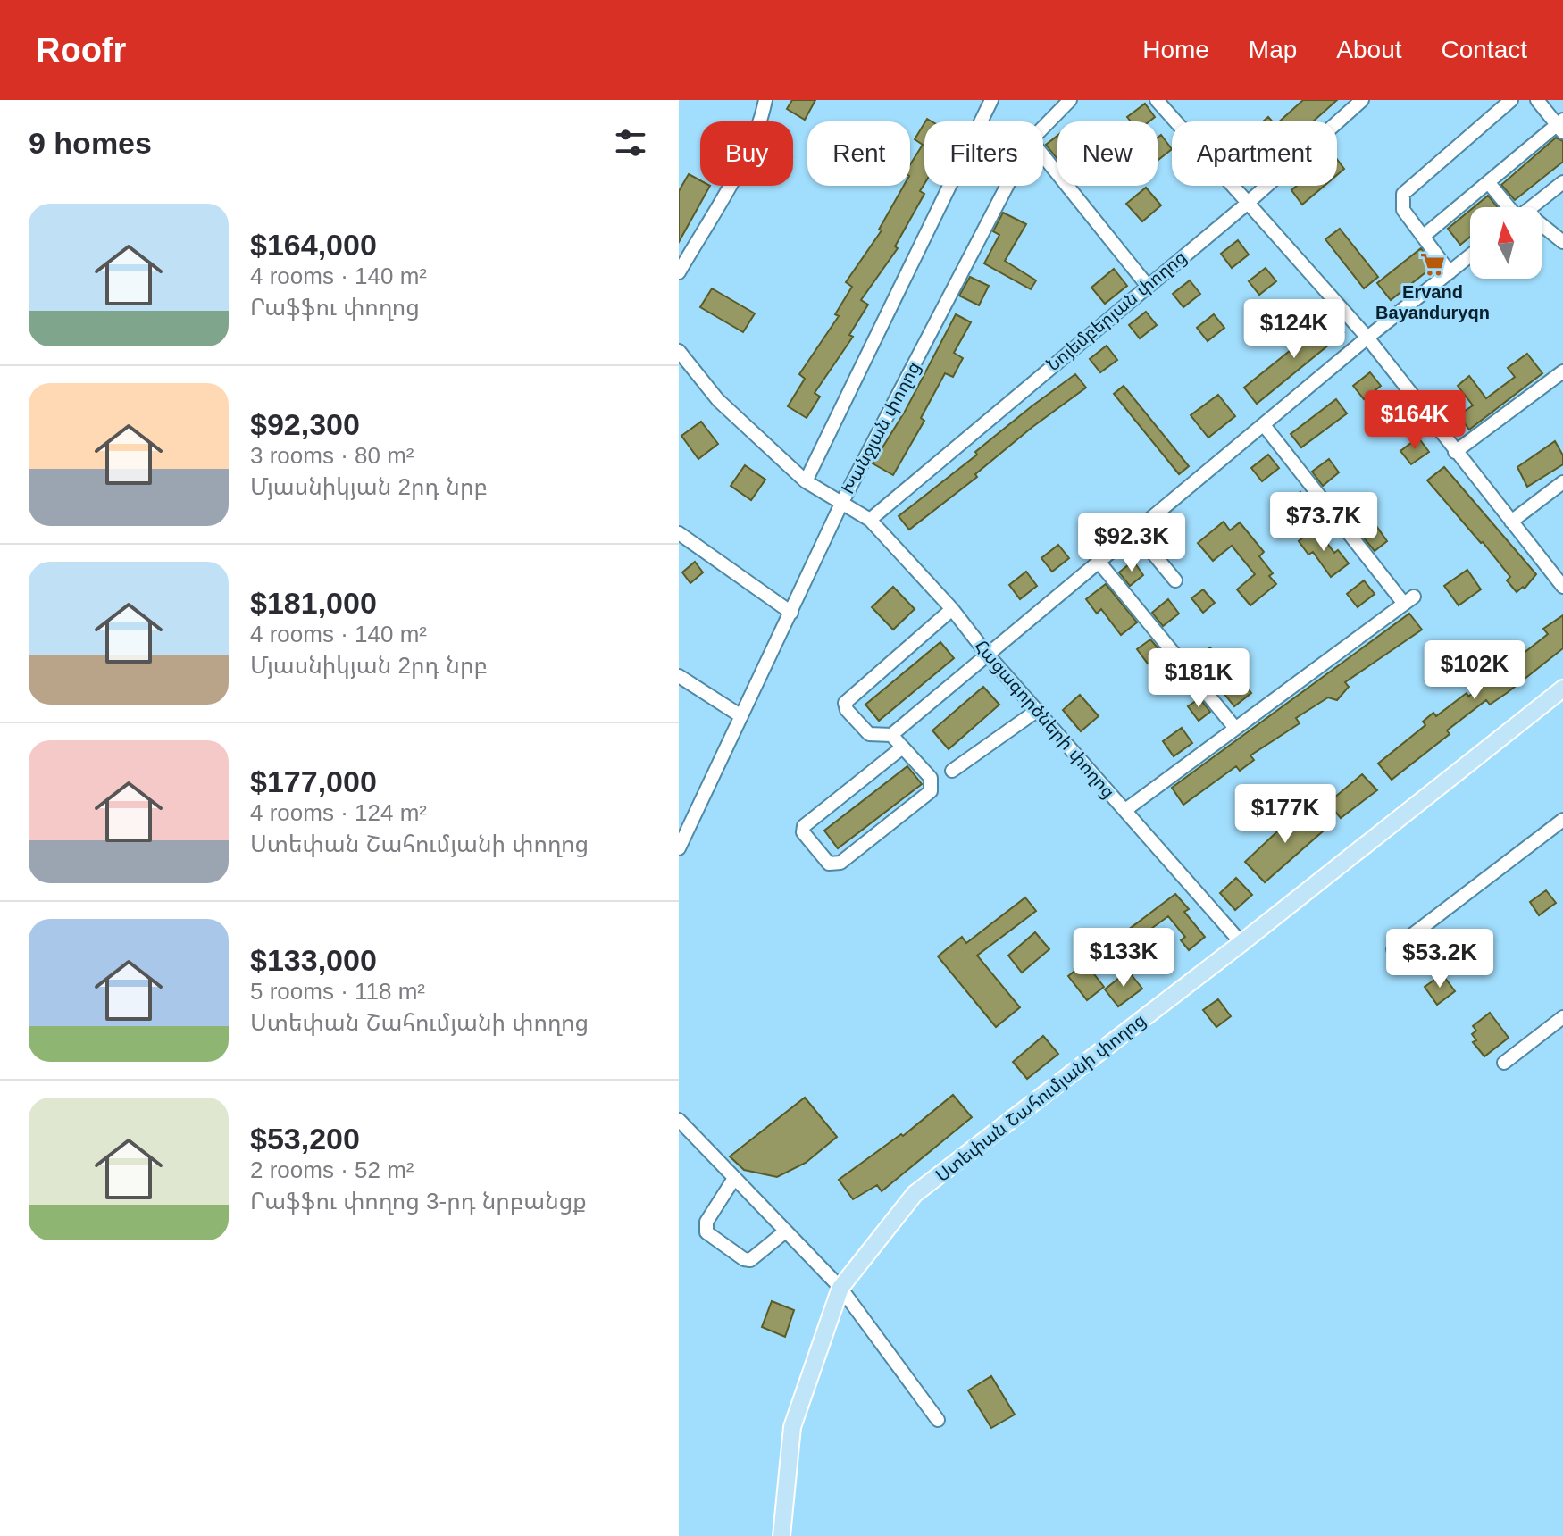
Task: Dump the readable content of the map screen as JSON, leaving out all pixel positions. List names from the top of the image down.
{
  "streets": {
    "main road": ["Ստեփան Շահումյանի փողոց"],
    "street": ["Նոյեմբերյան փողոց", "Խանջյան փողոց", "Հացագործների փողոց"]
  },
  "crossings": [
    ["Նոյեմբերյան փողոց", "Հացագործների փողոց"],
    ["Խանջյան փողոց", "Հացագործների փողոց"],
    ["Հացագործների փողոց", "Ստեփան Շահումյանի փողոց"]
  ],
  "places": {
    "supermarket": ["Ervand Bayanduryqn"]
  },
  "north": "top",
  "page": {
    "header": "Roofr",
    "nav": [
      "Home",
      "Map",
      "About",
      "Contact"
    ],
    "heading": "9 homes",
    "chip": [
      "Buy",
      "Rent",
      "Filters",
      "New",
      "Apartment"
    ],
    "list": [
      {
        "name": "$164,000",
        "note": "4 rooms · 140 m² · Րաֆֆու փողոց"
      },
      {
        "name": "$92,300",
        "note": "3 rooms · 80 m² · Մյասնիկյան 2րդ նրբ"
      },
      {
        "name": "$181,000",
        "note": "4 rooms · 140 m² · Մյասնիկյան 2րդ նրբ"
      },
      {
        "name": "$177,000",
        "note": "4 rooms · 124 m² · Ստեփան Շահումյանի փողոց"
      },
      {
        "name": "$133,000",
        "note": "5 rooms · 118 m² · Ստեփան Շահումյանի փողոց"
      },
      {
        "name": "$53,200",
        "note": "2 rooms · 52 m² · Րաֆֆու փողոց 3-րդ նրբանցք"
      }
    ],
    "price": [
      "$124K",
      "$164K",
      "$73.7K",
      "$92.3K",
      "$102K",
      "$181K",
      "$177K",
      "$133K",
      "$53.2K"
    ]
  }
}
